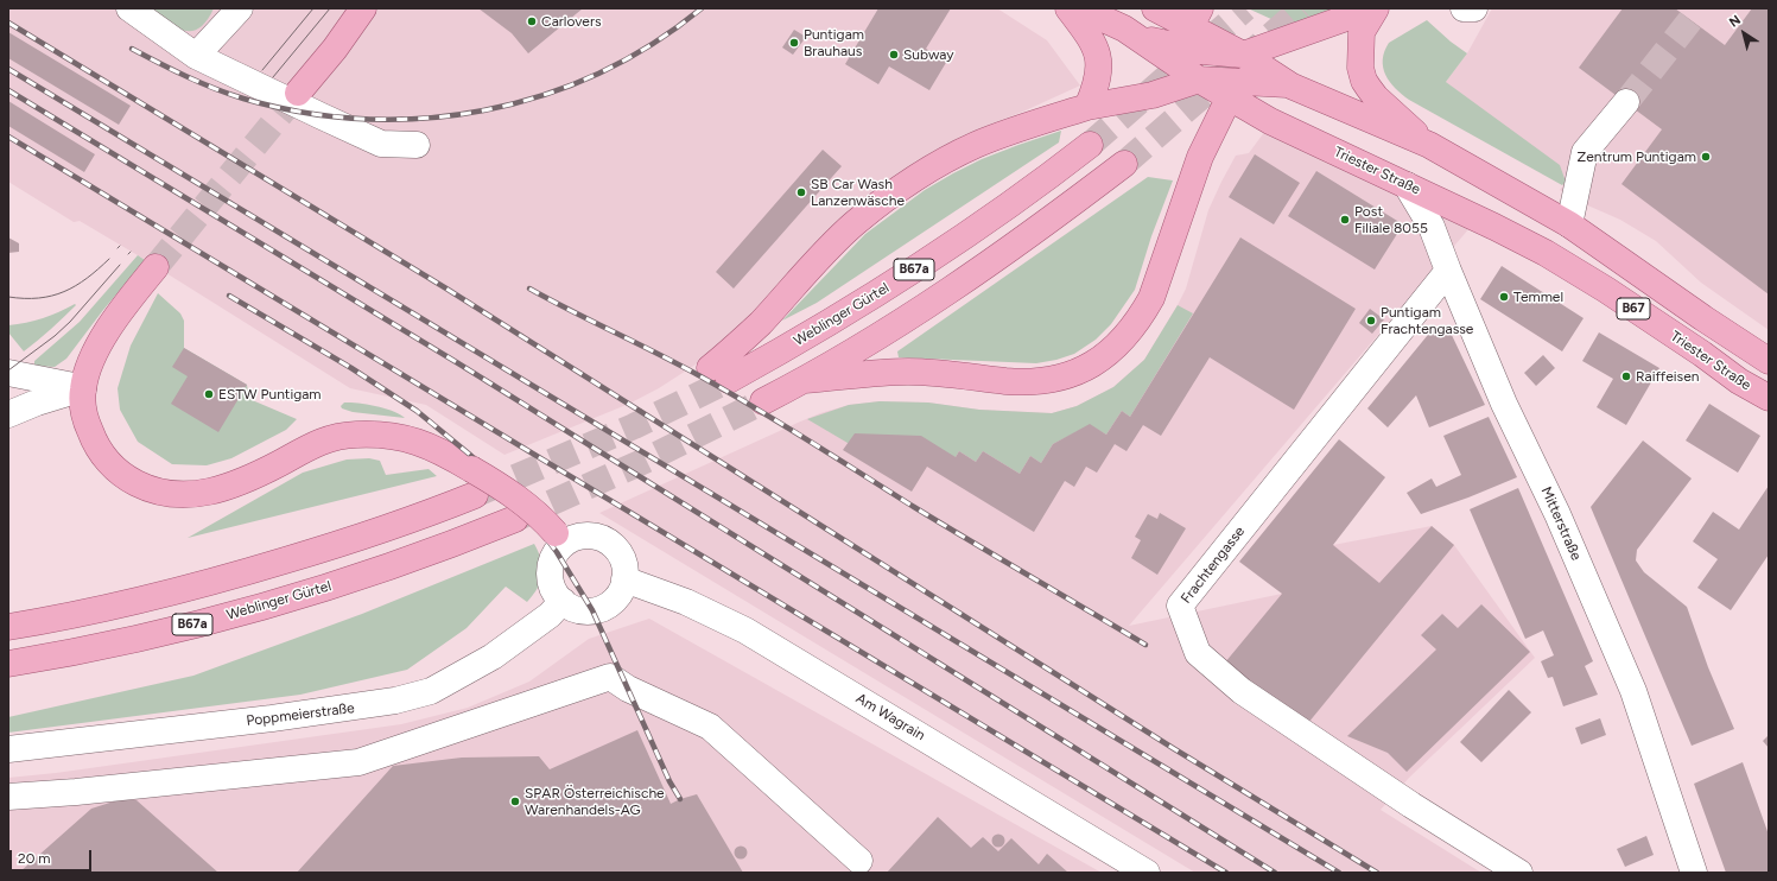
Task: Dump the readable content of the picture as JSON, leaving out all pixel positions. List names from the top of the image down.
{
  "streets": {
    "main road": [
      "Triester Straße",
      "B67a",
      "B67",
      "Weblinger Gürtel"
    ],
    "street": [
      "Mitterstraße",
      "Frachtengasse",
      "Poppmeierstraße",
      "Am Wagrain"
    ]
  },
  "crossings": [
    ["Triester Straße", "Mitterstraße"],
    ["Mitterstraße", "Frachtengasse"],
    ["Poppmeierstraße", "Am Wagrain"]
  ],
  "places": [
    "Carlovers",
    "Puntigam Brauhaus",
    "Subway",
    "Zentrum Puntigam",
    "SB Car Wash Lanzenwäsche",
    "Post Filiale 8055",
    "Temmel",
    "Puntigam Frachtengasse",
    "Raiffeisen",
    "ESTW Puntigam",
    "SPAR Österreichische Warenhandels-AG"
  ],
  "scale_bar": "20 m",
  "north": "top left"
}
